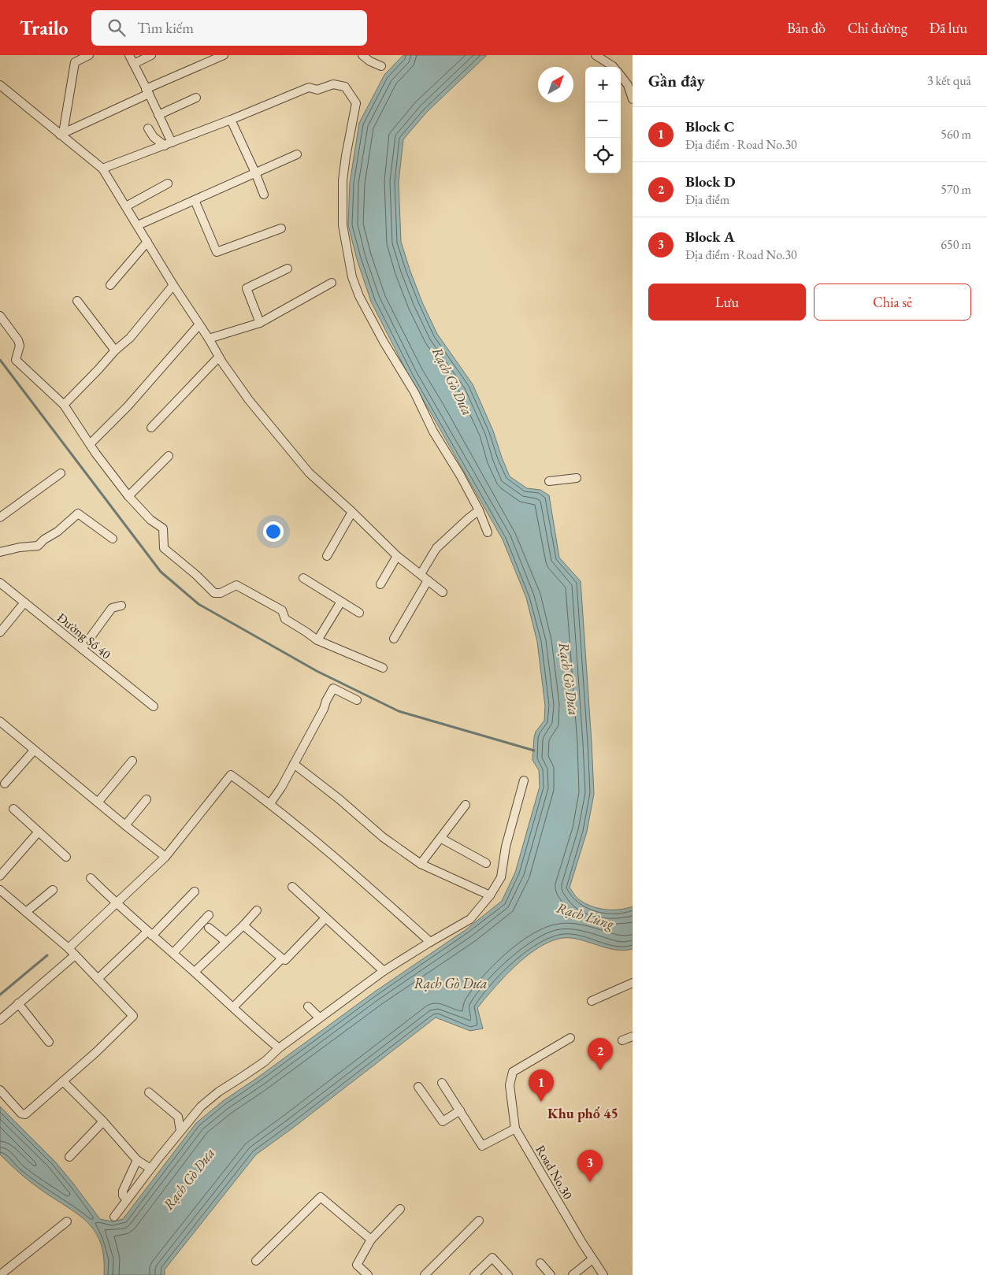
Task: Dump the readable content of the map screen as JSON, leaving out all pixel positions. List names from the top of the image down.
{
  "streets": {
    "street": ["Đường Số 40", "Road No.30"]
  },
  "districts": ["Khu phố 45"],
  "water": ["Rạch Gò Dưa", "Rạch Lùng"],
  "north": "top right",
  "page": {
    "header": "Trailo",
    "search": "Tìm kiếm",
    "nav": ["Bản đồ", "Chỉ đường", "Đã lưu"],
    "heading": ["Gần đây", "3 kết quả"],
    "map_buttons": ["+", "−"],
    "list": [
      {
        "mark": "1",
        "name": "Block C",
        "note": "Địa điểm · Road No.30",
        "value": "560 m"
      },
      {
        "mark": "2",
        "name": "Block D",
        "note": "Địa điểm",
        "value": "570 m"
      },
      {
        "mark": "3",
        "name": "Block A",
        "note": "Địa điểm · Road No.30",
        "value": "650 m"
      }
    ],
    "buttons": ["Lưu", "Chia sẻ"],
    "pins": ["2", "1", "3"]
  }
}
